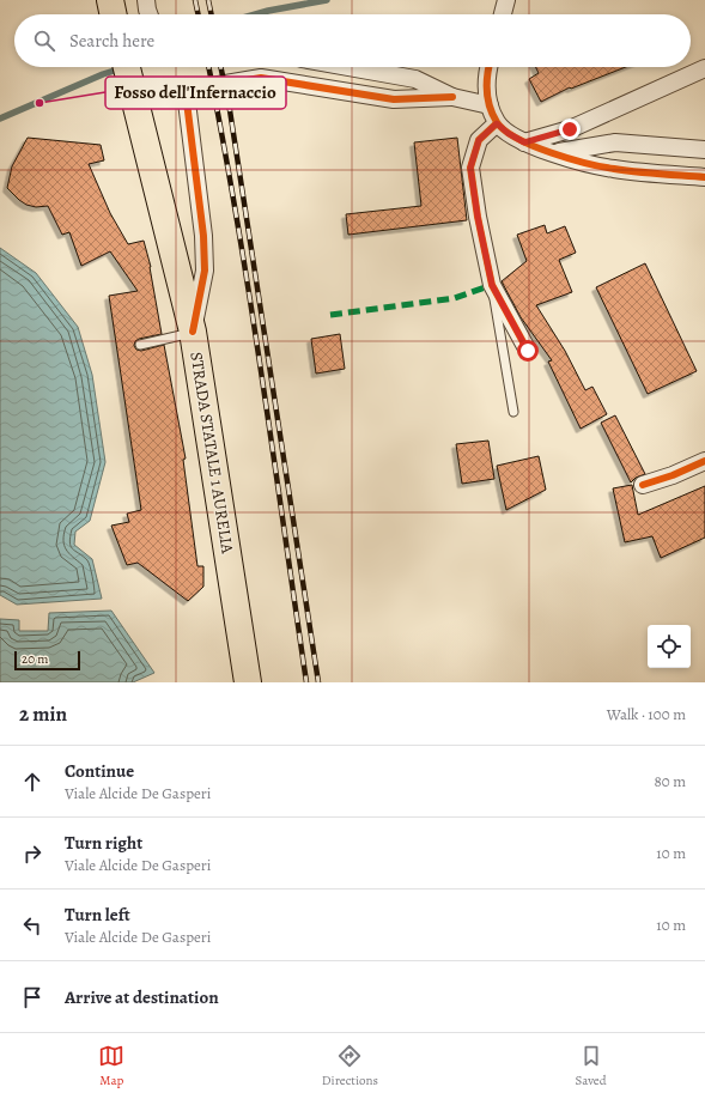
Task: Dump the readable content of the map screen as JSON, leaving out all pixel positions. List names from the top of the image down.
{
  "streets": {
    "main road": ["STRADA STATALE 1 AURELIA"]
  },
  "places": ["Fosso dell'Infernaccio"],
  "scale_bar": "20 m",
  "page": {
    "search": "Search here",
    "scale": "20 m",
    "heading": ["2 min", "Walk · 100 m"],
    "list": [
      ["Continue", "Viale Alcide De Gasperi", "80 m"],
      ["Turn right", "Viale Alcide De Gasperi", "10 m"],
      ["Turn left", "Viale Alcide De Gasperi", "10 m"],
      "Arrive at destination"
    ],
    "nav": ["Map", "Directions", "Saved"]
  }
}
